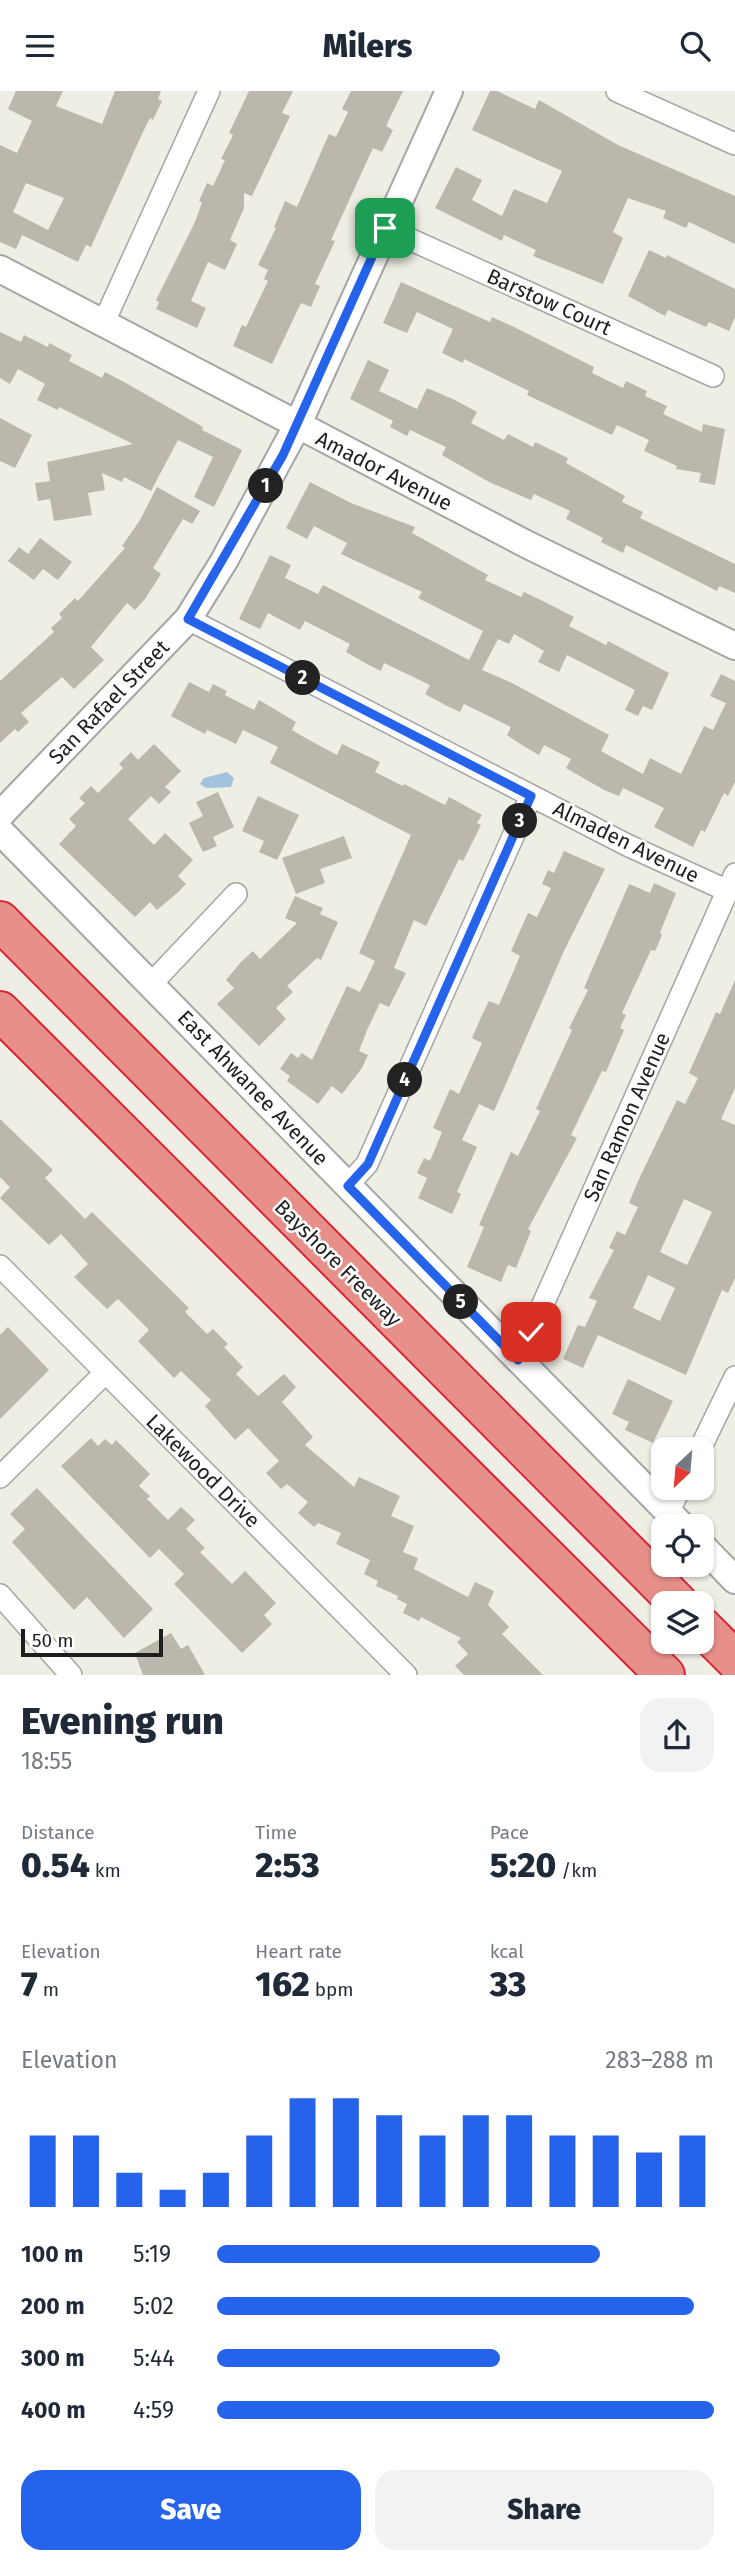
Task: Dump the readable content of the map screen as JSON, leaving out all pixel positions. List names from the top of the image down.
{
  "streets": {
    "highway": ["Bayshore Freeway"],
    "street": [
      "Barstow Court",
      "Amador Avenue",
      "San Rafael Street",
      "Almaden Avenue",
      "East Ahwanee Avenue",
      "San Ramon Avenue",
      "Lakewood Drive"
    ]
  },
  "crossings": [
    ["Barstow Court", "San Rafael Street"],
    ["Amador Avenue", "San Rafael Street"],
    ["San Rafael Street", "Almaden Avenue"],
    ["Almaden Avenue", "San Ramon Avenue"],
    ["East Ahwanee Avenue", "San Ramon Avenue"]
  ],
  "scale_bar": "50 m",
  "north": "bottom left",
  "page": {
    "header": "Milers",
    "pins": [
      "1",
      "2",
      "3",
      "4",
      "5"
    ],
    "scale": "50 m",
    "heading": ["Evening run", "18:55"],
    "stats": [
      ["Distance", "0.54 km"],
      ["Time", "2:53"],
      ["Pace", "5:20 /km"],
      ["Elevation", "7 m"],
      ["Heart rate", "162 bpm"],
      ["kcal", "33"]
    ],
    "chart": ["Elevation", "283–288 m"],
    "list": [
      {
        "name": "100 m",
        "note": "5:19"
      },
      {
        "name": "200 m",
        "note": "5:02"
      },
      {
        "name": "300 m",
        "note": "5:44"
      },
      {
        "name": "400 m",
        "note": "4:59"
      }
    ],
    "buttons": ["Save", "Share"]
  }
}
